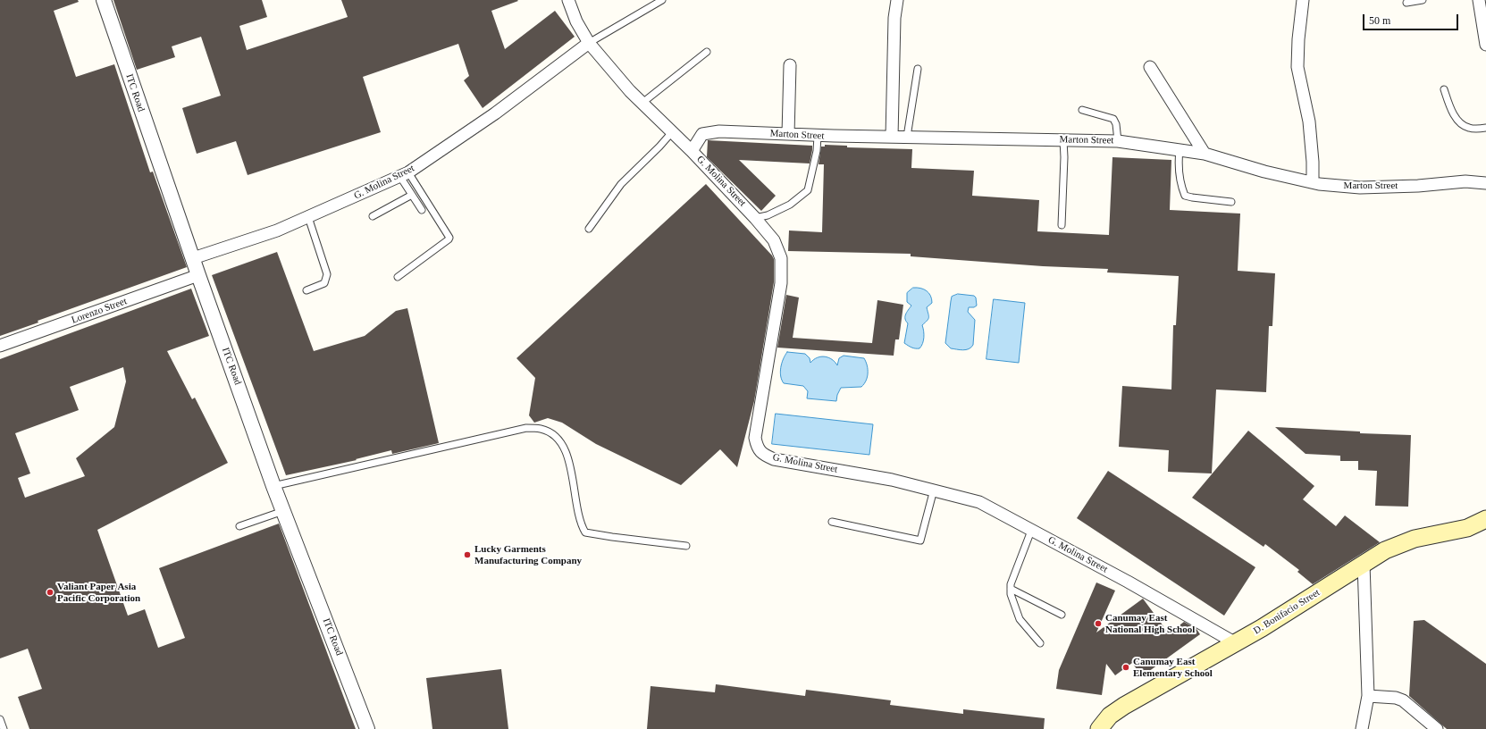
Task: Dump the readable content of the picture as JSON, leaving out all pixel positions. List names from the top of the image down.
{
  "streets": {
    "main road": ["D. Bonifacio Street"],
    "street": [
      "ITC Road",
      "Marton Street",
      "G. Molina Street",
      "Lorenzo Street"
    ]
  },
  "crossings": [
    ["ITC Road", "G. Molina Street"],
    ["ITC Road", "Lorenzo Street"],
    ["Marton Street", "G. Molina Street"],
    ["G. Molina Street", "D. Bonifacio Street"]
  ],
  "places": [
    "Lucky Garments Manufacturing Company",
    "Valiant Paper Asia Pacific Corporation",
    "Canumay East National High School",
    "Canumay East Elementary School"
  ],
  "scale_bar": "50 m"
}
